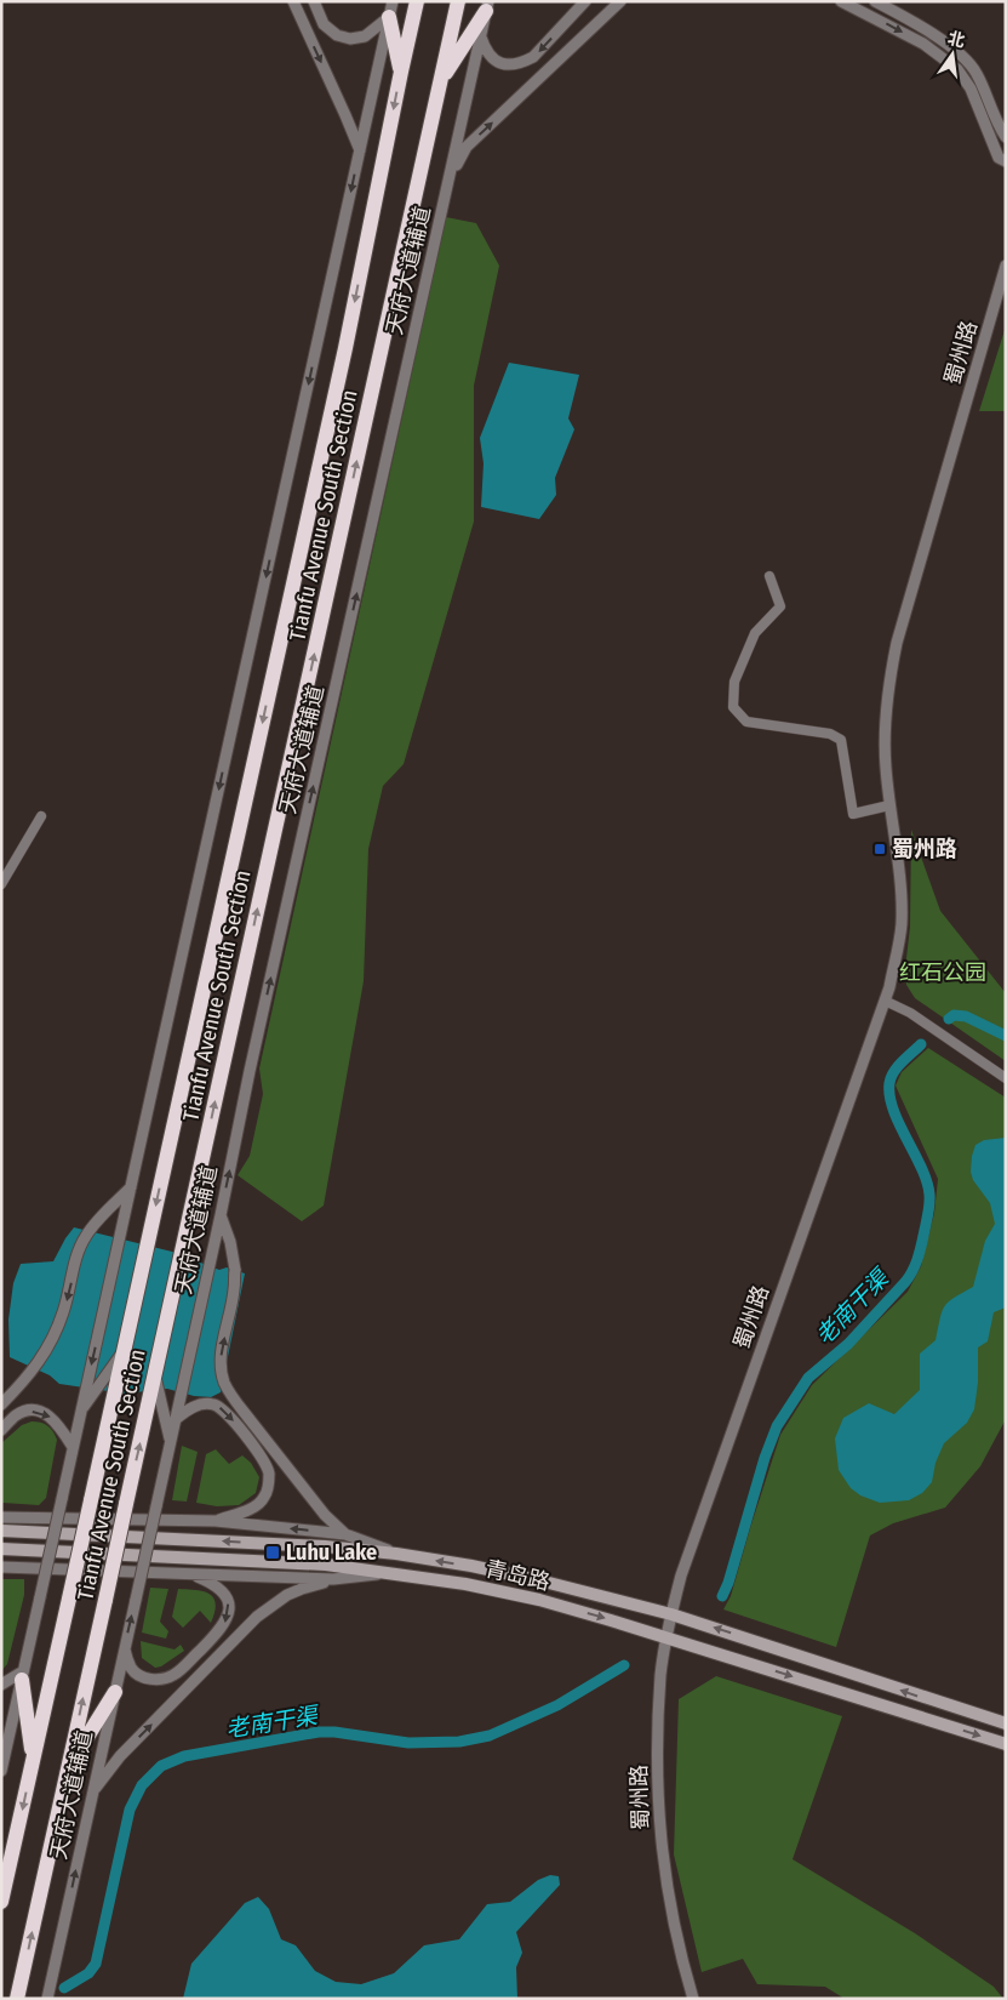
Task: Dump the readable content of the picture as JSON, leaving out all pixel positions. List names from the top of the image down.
{
  "streets": {
    "highway": ["Tianfu Avenue South Section"],
    "main road": ["青岛路"],
    "street": ["天府大道辅道", "蜀州路"]
  },
  "crossings": [
    ["蜀州路", "青岛路"]
  ],
  "water": ["老南干渠"],
  "parks": ["红石公园"],
  "places": {
    "transit": ["蜀州路", "Luhu Lake"]
  },
  "north": "top"
}
